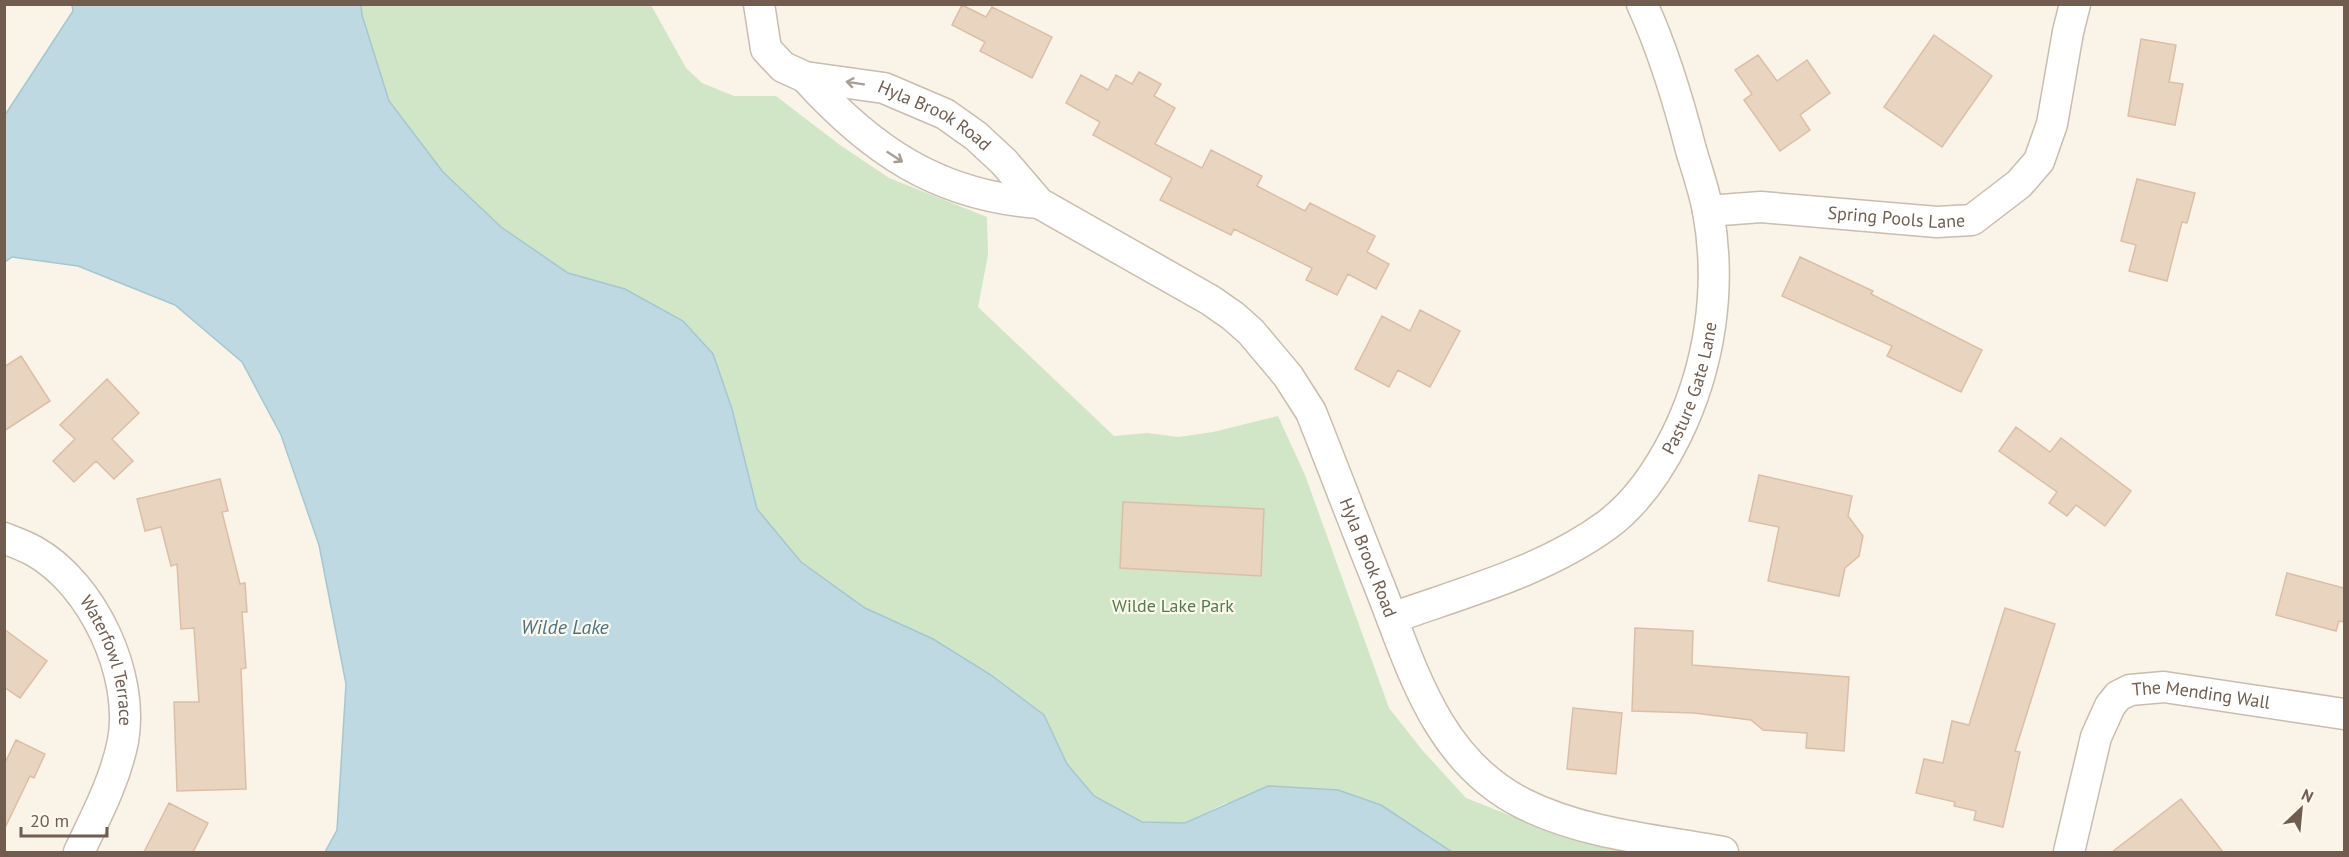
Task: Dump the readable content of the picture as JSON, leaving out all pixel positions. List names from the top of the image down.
{
  "streets": {
    "street": [
      "Hyla Brook Road",
      "Spring Pools Lane",
      "Pasture Gate Lane",
      "Waterfowl Terrace",
      "The Mending Wall"
    ]
  },
  "crossings": [
    ["Hyla Brook Road", "Pasture Gate Lane"],
    ["Spring Pools Lane", "Pasture Gate Lane"]
  ],
  "water": ["Wilde Lake"],
  "parks": ["Wilde Lake Park"],
  "scale_bar": "20 m",
  "north": "top right"
}
